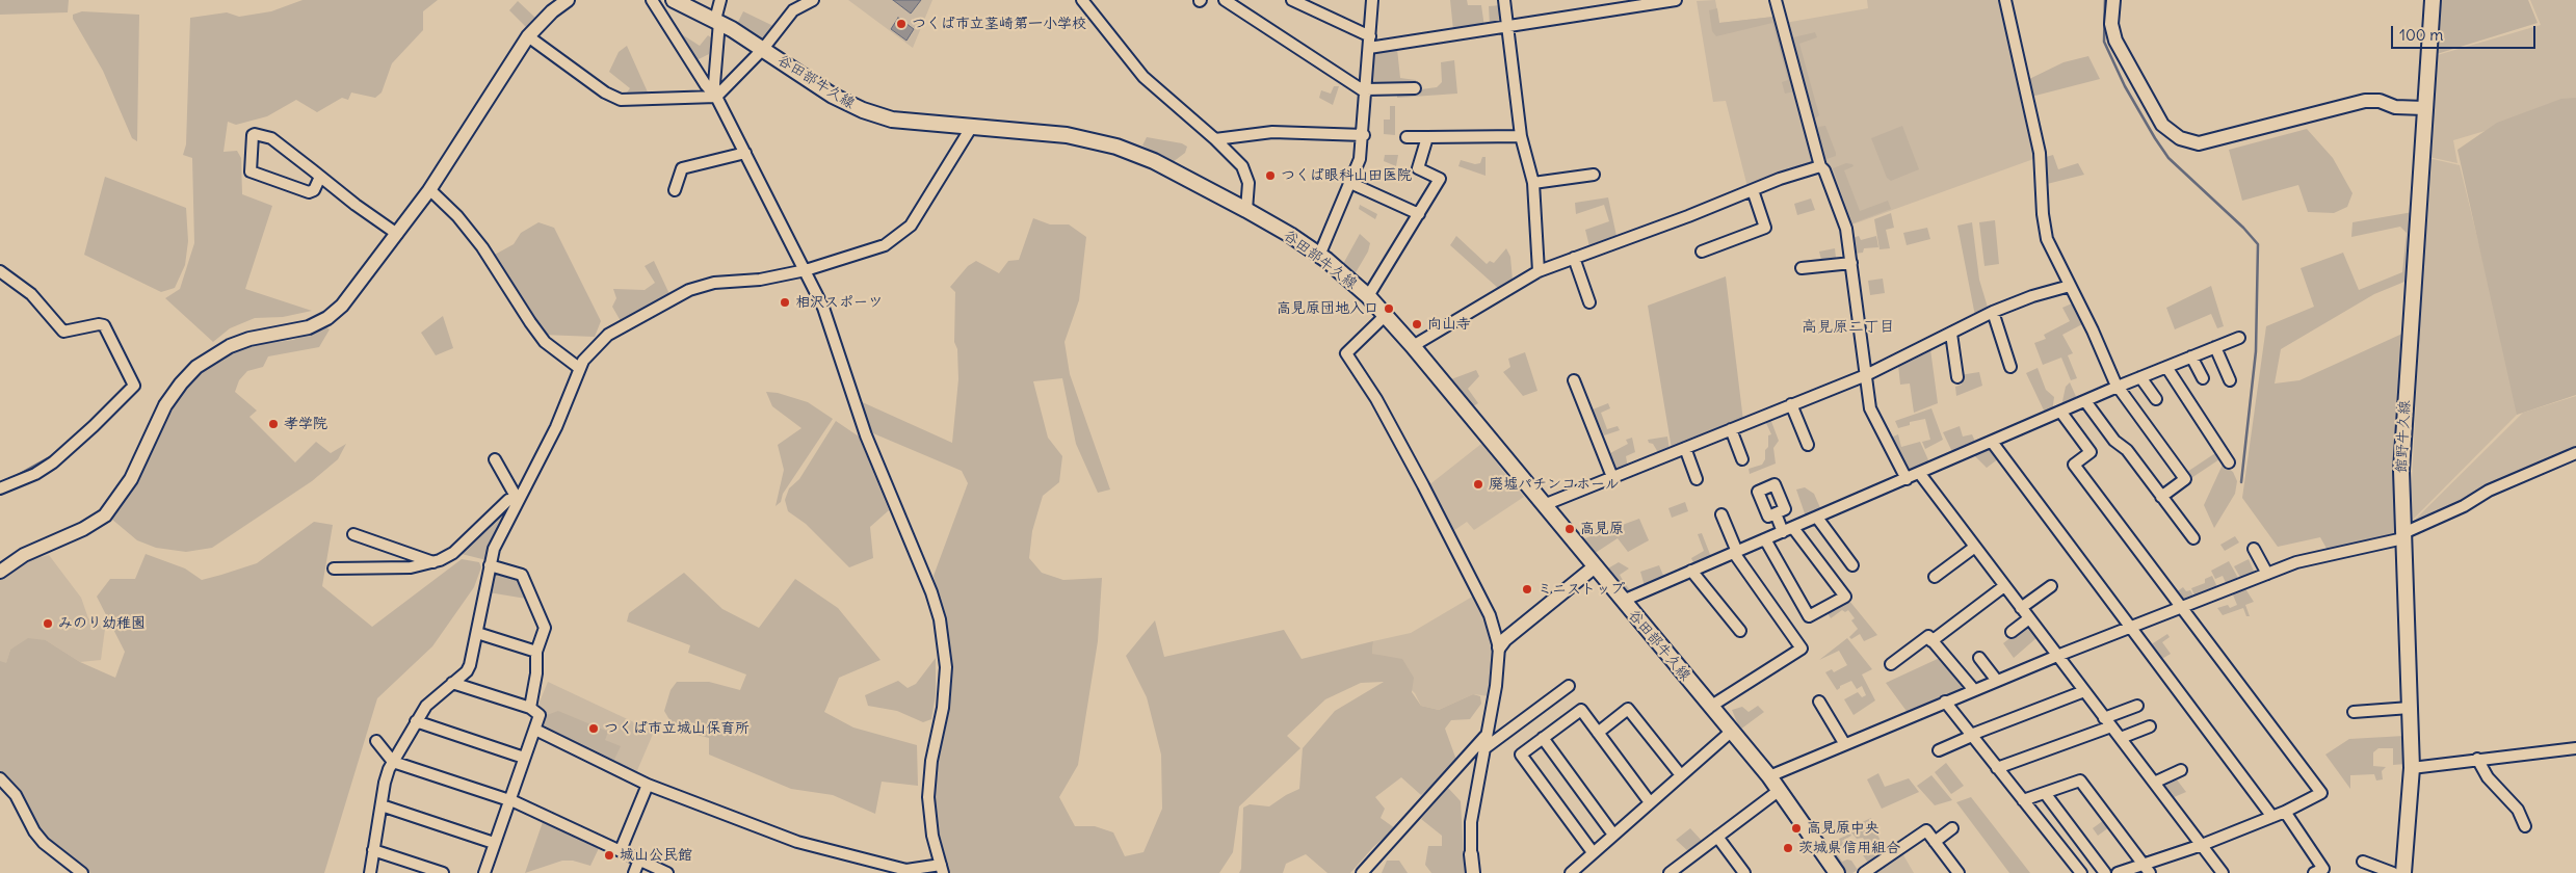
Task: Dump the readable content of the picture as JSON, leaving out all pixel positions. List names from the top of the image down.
{
  "streets": {
    "main road": ["谷田部牛久線", "館野牛久線"]
  },
  "districts": ["高見原二丁目"],
  "places": [
    "つくば市立茎崎第一小学校",
    "つくば眼科山田医院",
    "相沢スポーツ",
    "高見原団地入口",
    "向山寺",
    "孝学院",
    "廃墟パチンコホール",
    "高見原",
    "ミニストップ",
    "みのり幼稚園",
    "つくば市立城山保育所",
    "高見原中央",
    "茨城県信用組合",
    "城山公民館"
  ],
  "scale_bar": "100 m"
}
